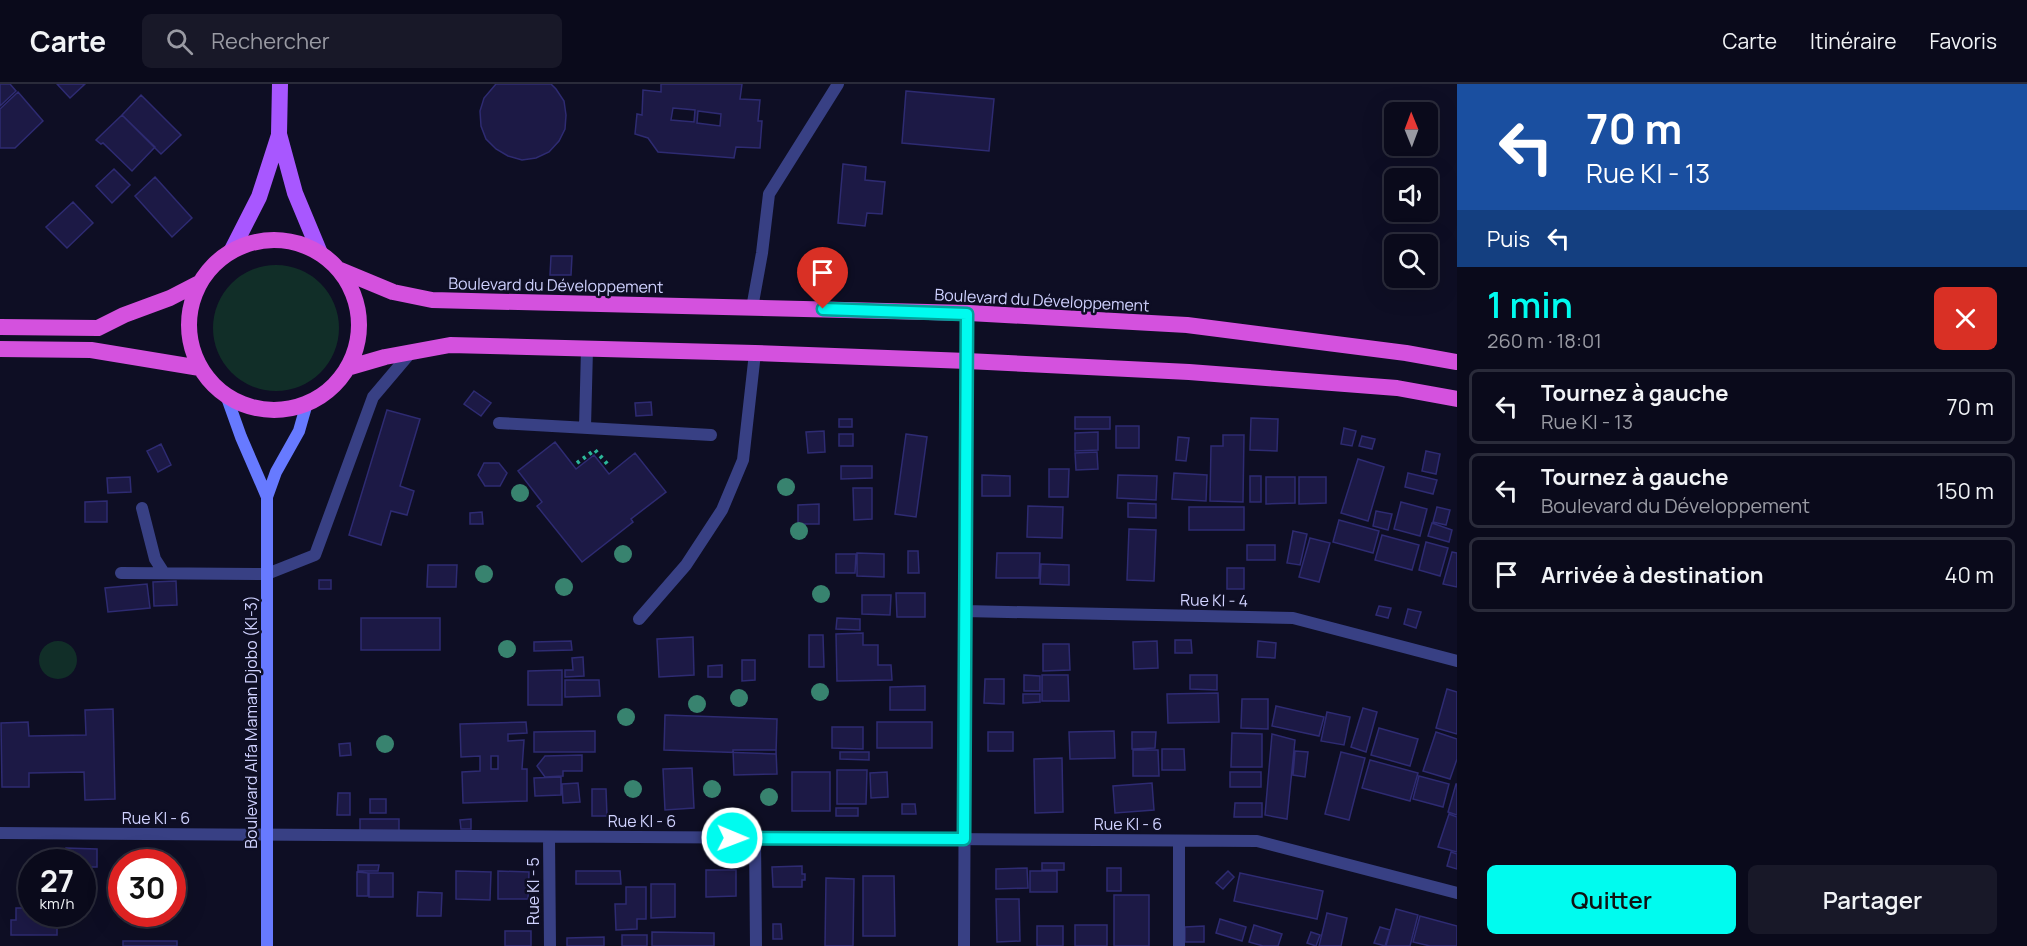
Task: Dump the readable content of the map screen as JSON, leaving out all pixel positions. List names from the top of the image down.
{
  "streets": {
    "highway": ["Boulevard du Développement"],
    "main road": ["Boulevard Alfa Maman Djobo (KI-3)"],
    "street": ["Rue KI - 4", "Rue KI - 6", "Rue KI - 5"]
  },
  "crossings": [
    ["Boulevard du Développement", "Boulevard Alfa Maman Djobo (KI-3)"],
    ["Boulevard Alfa Maman Djobo (KI-3)", "Rue KI - 6"],
    ["Rue KI - 6", "Rue KI - 5"]
  ],
  "north": "top",
  "page": {
    "header": "Carte",
    "search": "Rechercher",
    "nav": ["Carte", "Itinéraire", "Favoris"],
    "turn": ["70 m", "Rue KI - 13"],
    "then": "Puis",
    "heading": ["1 min", "260 m · 18:01"],
    "list": [
      {
        "name": "Tournez à gauche",
        "note": "Rue KI - 13",
        "value": "70 m"
      },
      {
        "name": "Tournez à gauche",
        "note": "Boulevard du Développement",
        "value": "150 m"
      },
      {
        "name": "Arrivée à destination",
        "value": "40 m"
      }
    ],
    "speed": "27 km/h",
    "limit": "30",
    "buttons": ["Quitter", "Partager"]
  }
}
